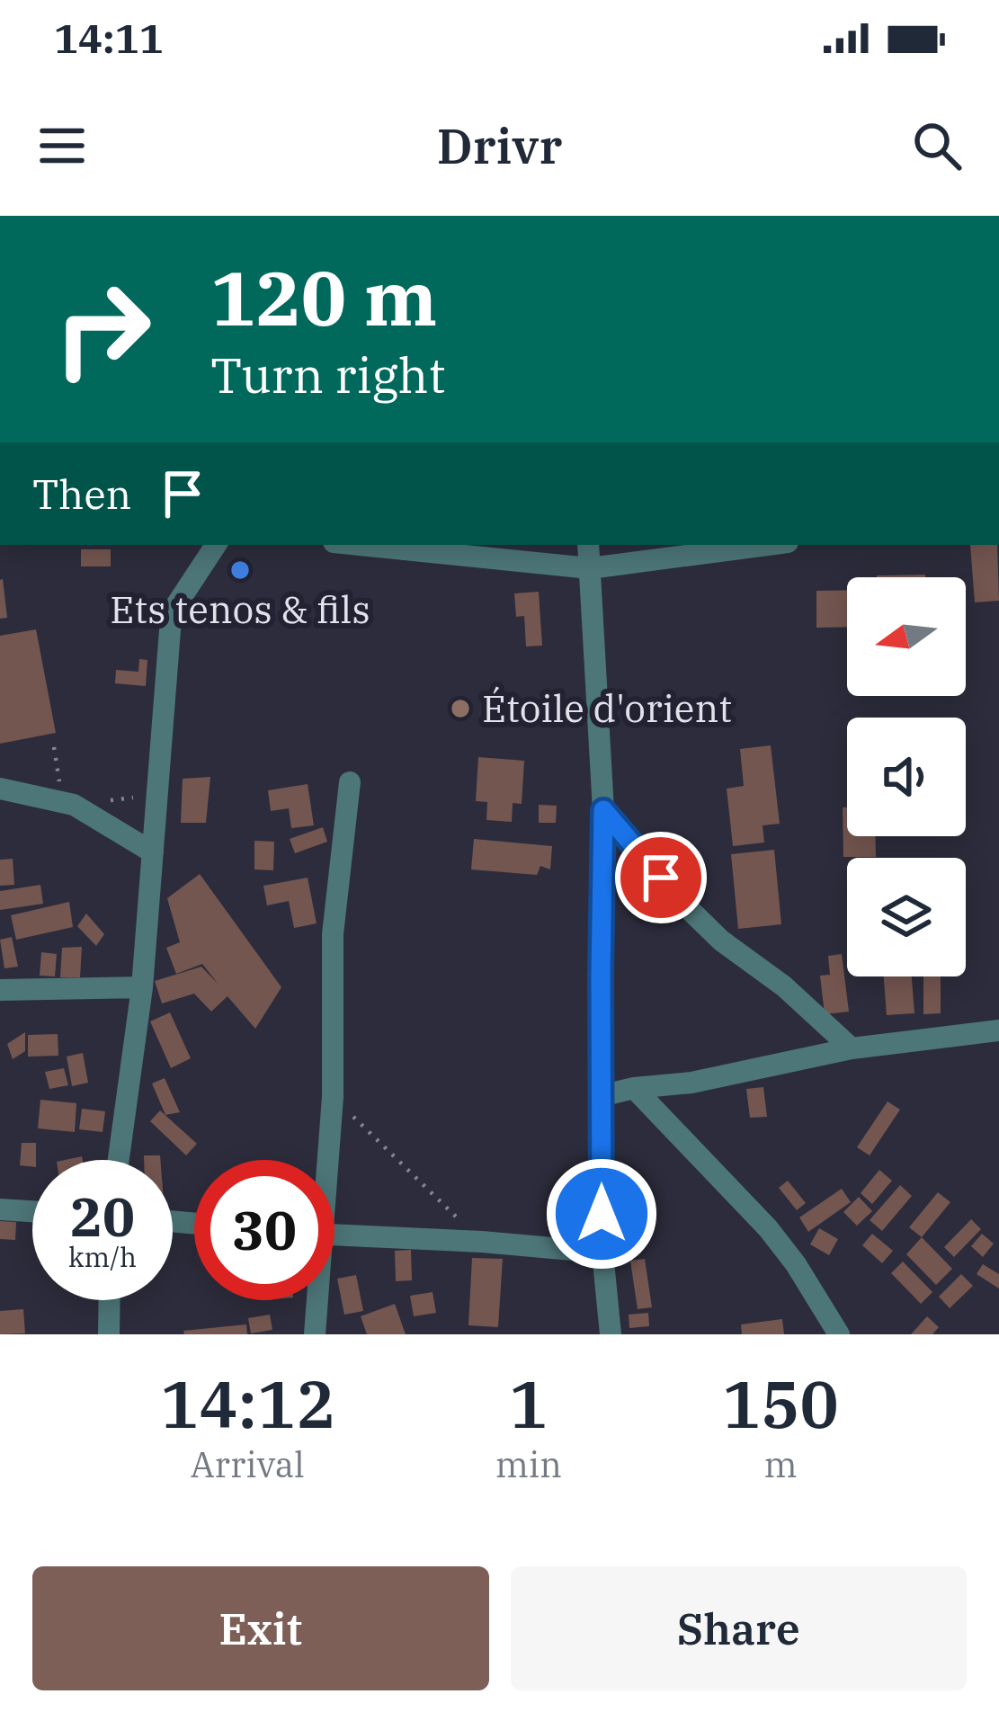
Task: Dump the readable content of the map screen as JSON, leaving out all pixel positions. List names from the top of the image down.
{
  "places": ["Ets tenos & fils", "Étoile d'orient"],
  "north": "left",
  "page": {
    "status": "14:11",
    "header": "Drivr",
    "turn": ["120 m", "Turn right"],
    "then": "Then",
    "speed": "20 km/h",
    "limit": "30",
    "eta": [
      "14:12",
      "Arrival",
      "1",
      "min",
      "150",
      "m"
    ],
    "buttons": ["Exit", "Share"]
  }
}
